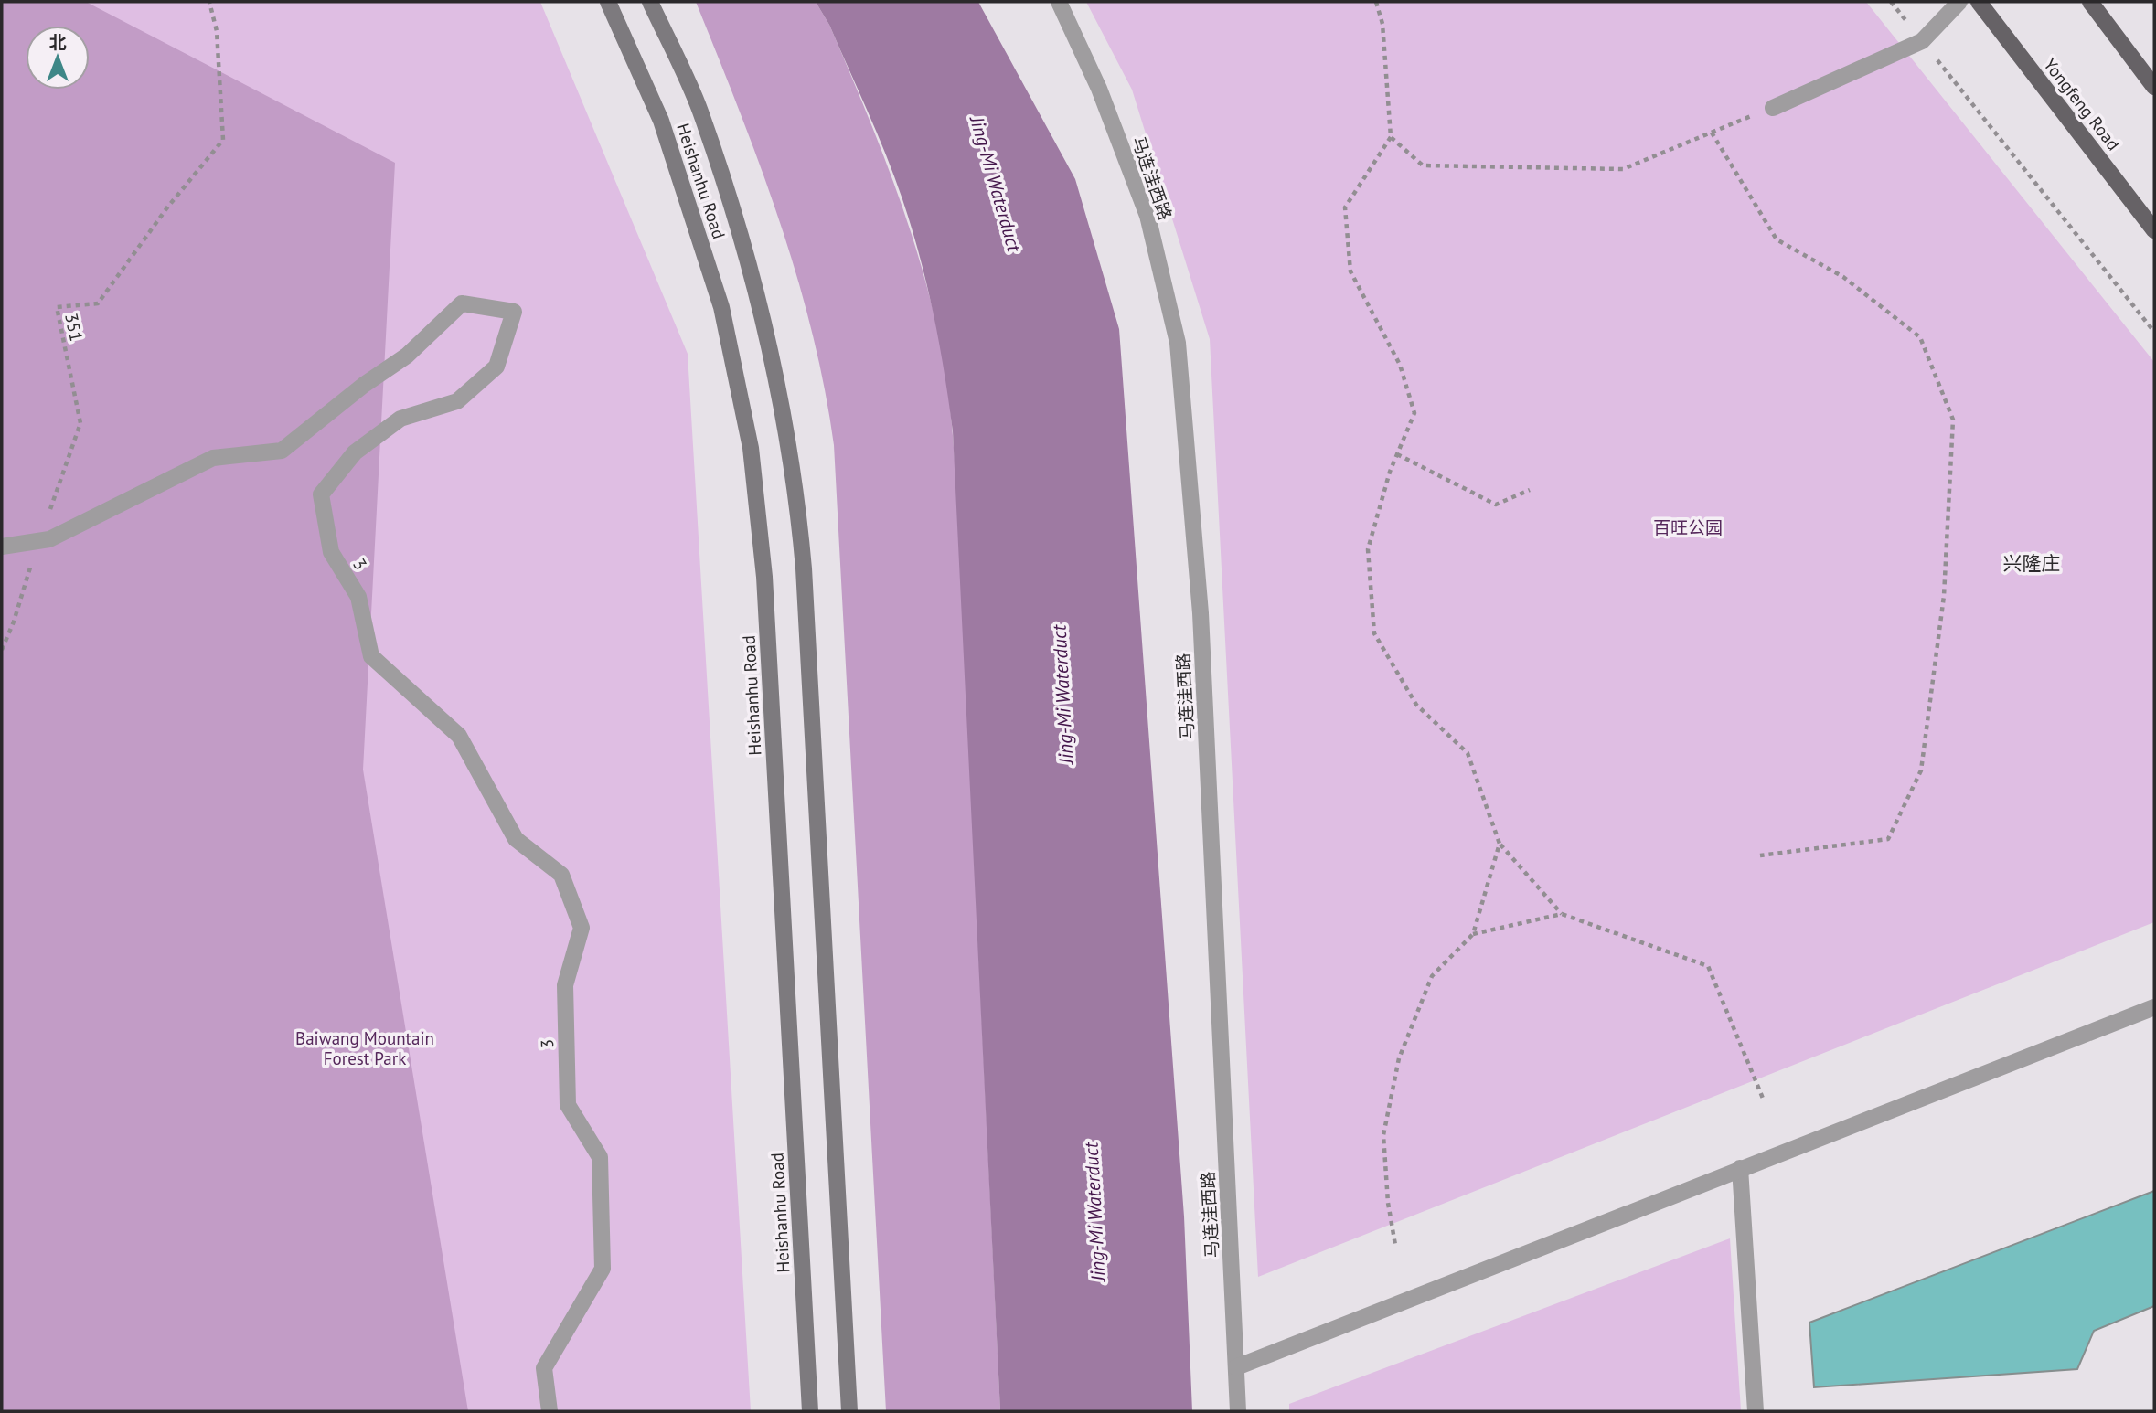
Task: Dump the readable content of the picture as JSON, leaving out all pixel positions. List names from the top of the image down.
{
  "streets": {
    "main road": ["Yongfeng Road", "Heishanhu Road"],
    "street": ["马连洼西路", "3"],
    "path": ["351"]
  },
  "crossings": [
    ["351", "3"]
  ],
  "districts": ["兴隆庄"],
  "water": ["Jing-Mi Waterduct"],
  "parks": ["百旺公园", "Baiwang Mountain Forest Park"],
  "north": "top"
}
